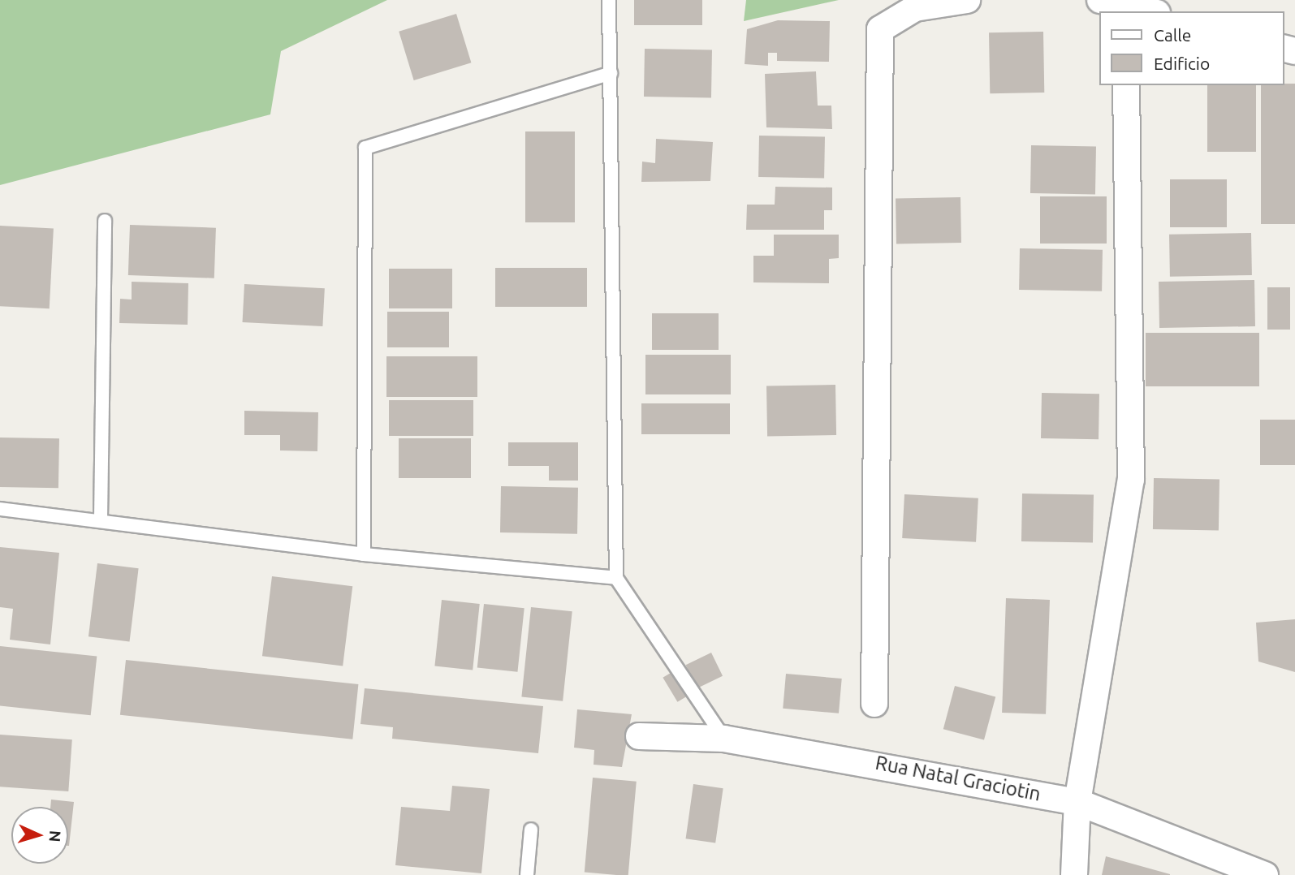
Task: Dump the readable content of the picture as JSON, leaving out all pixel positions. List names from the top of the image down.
{
  "streets": {
    "street": ["Rua Natal Graciotin"]
  },
  "legend": ["Calle", "Edificio"],
  "north": "right"
}
